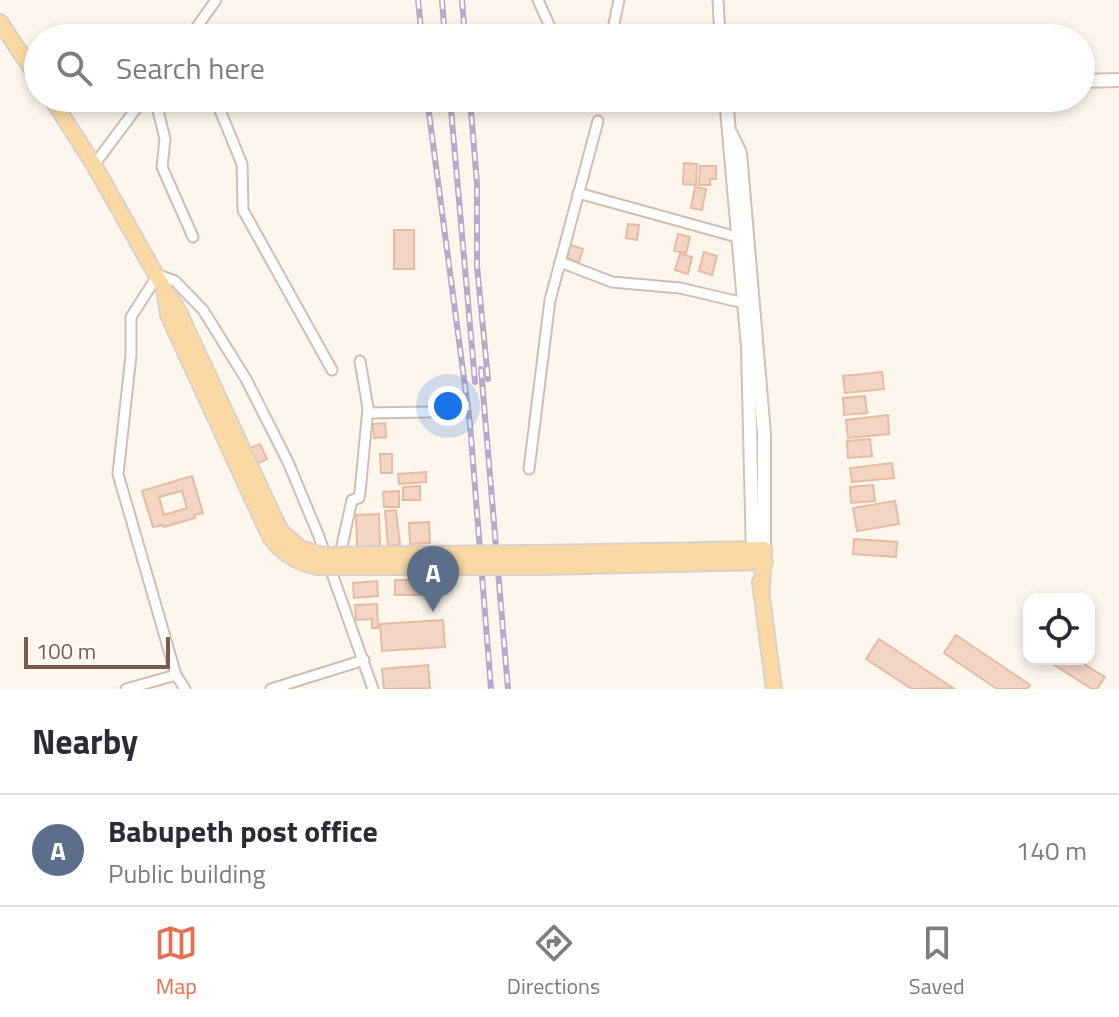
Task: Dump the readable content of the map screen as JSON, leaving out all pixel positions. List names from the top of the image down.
{
  "scale_bar": "100 m",
  "page": {
    "search": "Search here",
    "pins": "A",
    "scale": "100 m",
    "heading": "Nearby",
    "list": [
      {
        "mark": "A",
        "name": "Babupeth post office",
        "note": "Public building",
        "value": "140 m"
      }
    ],
    "nav": ["Map", "Directions", "Saved"]
  }
}
